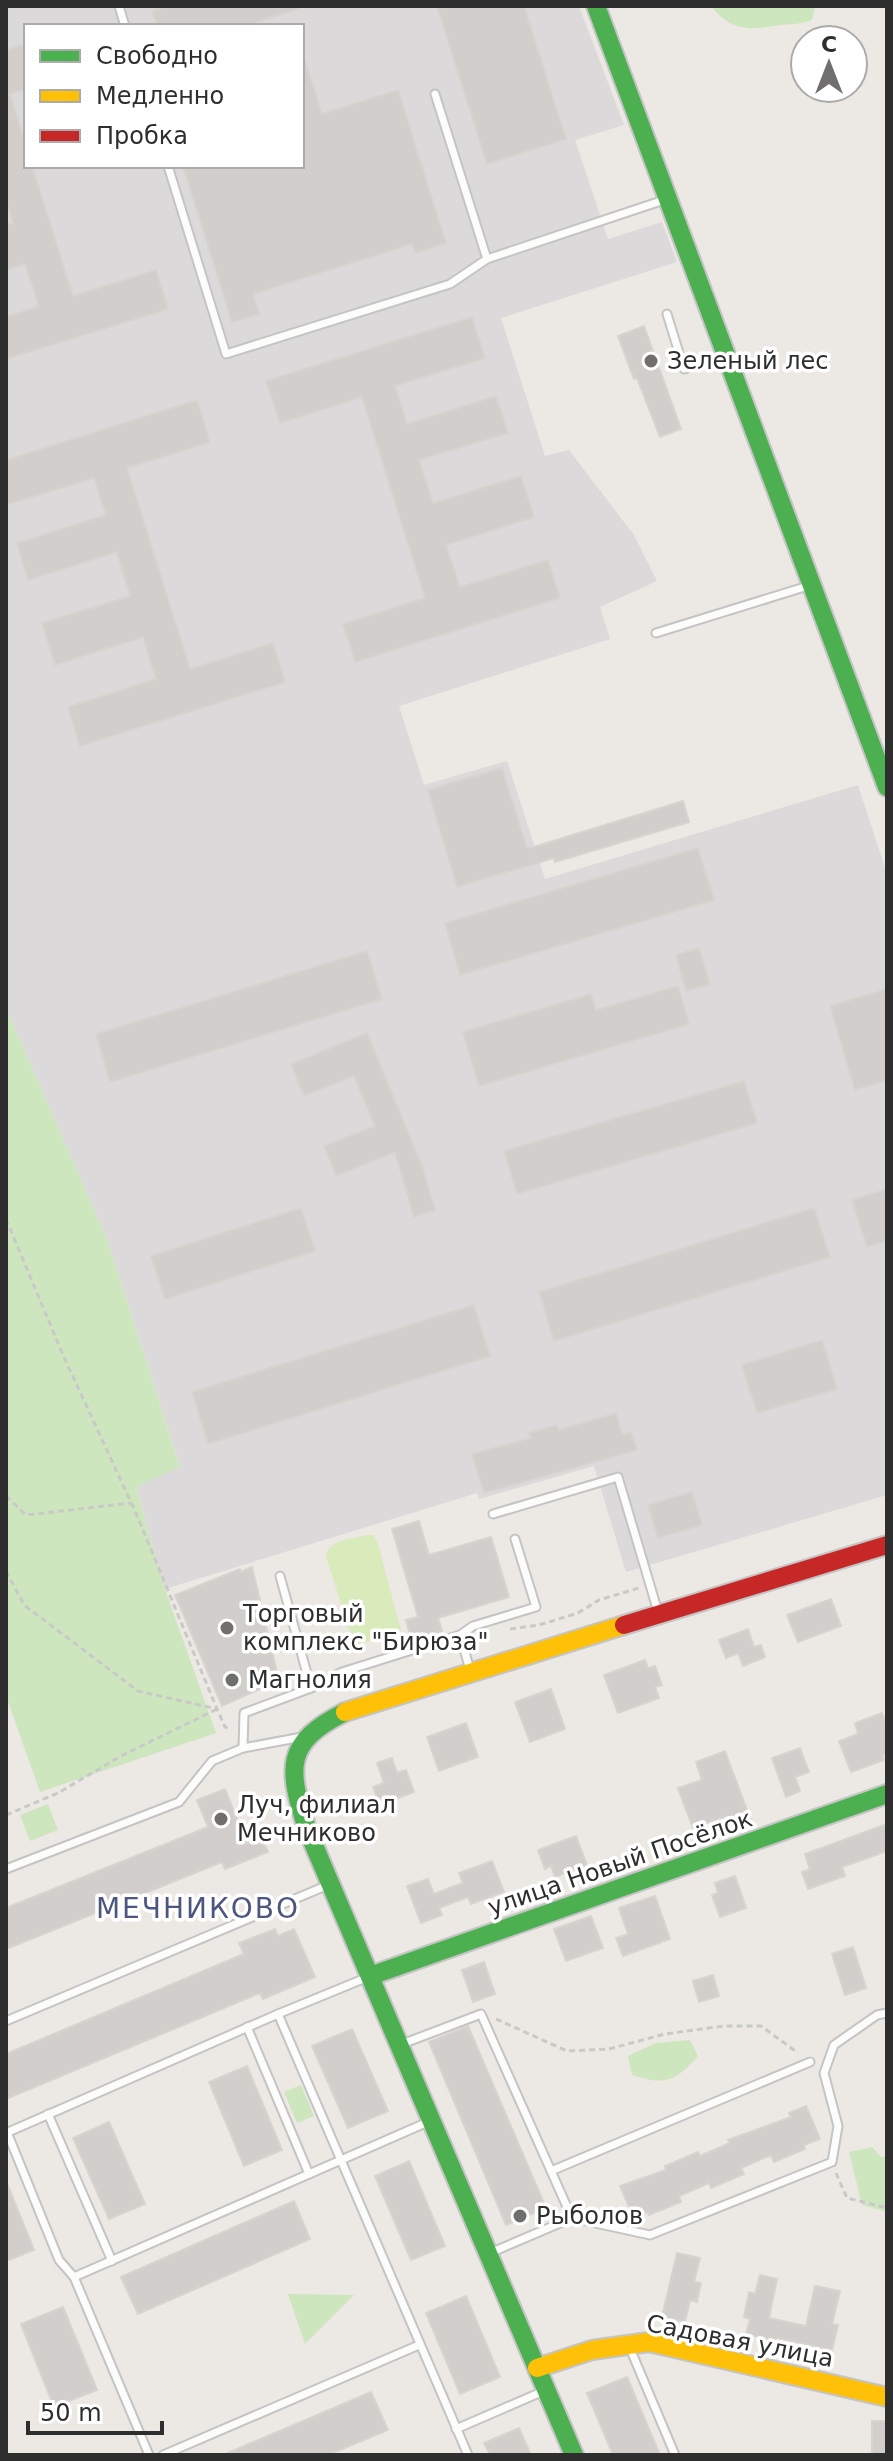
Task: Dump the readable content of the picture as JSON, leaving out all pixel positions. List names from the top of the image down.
{
  "streets": {
    "main road": ["улица Новый Посёлок", "Садовая улица"]
  },
  "districts": ["МЕЧНИКОВО"],
  "places": [
    "Зеленый лес",
    "Торговый комплекс \"Бирюза\"",
    "Магнолия",
    "Луч, филиал Мечниково",
    "Рыболов"
  ],
  "legend": ["Свободно", "Медленно", "Пробка"],
  "scale_bar": "50 m",
  "north": "top"
}
